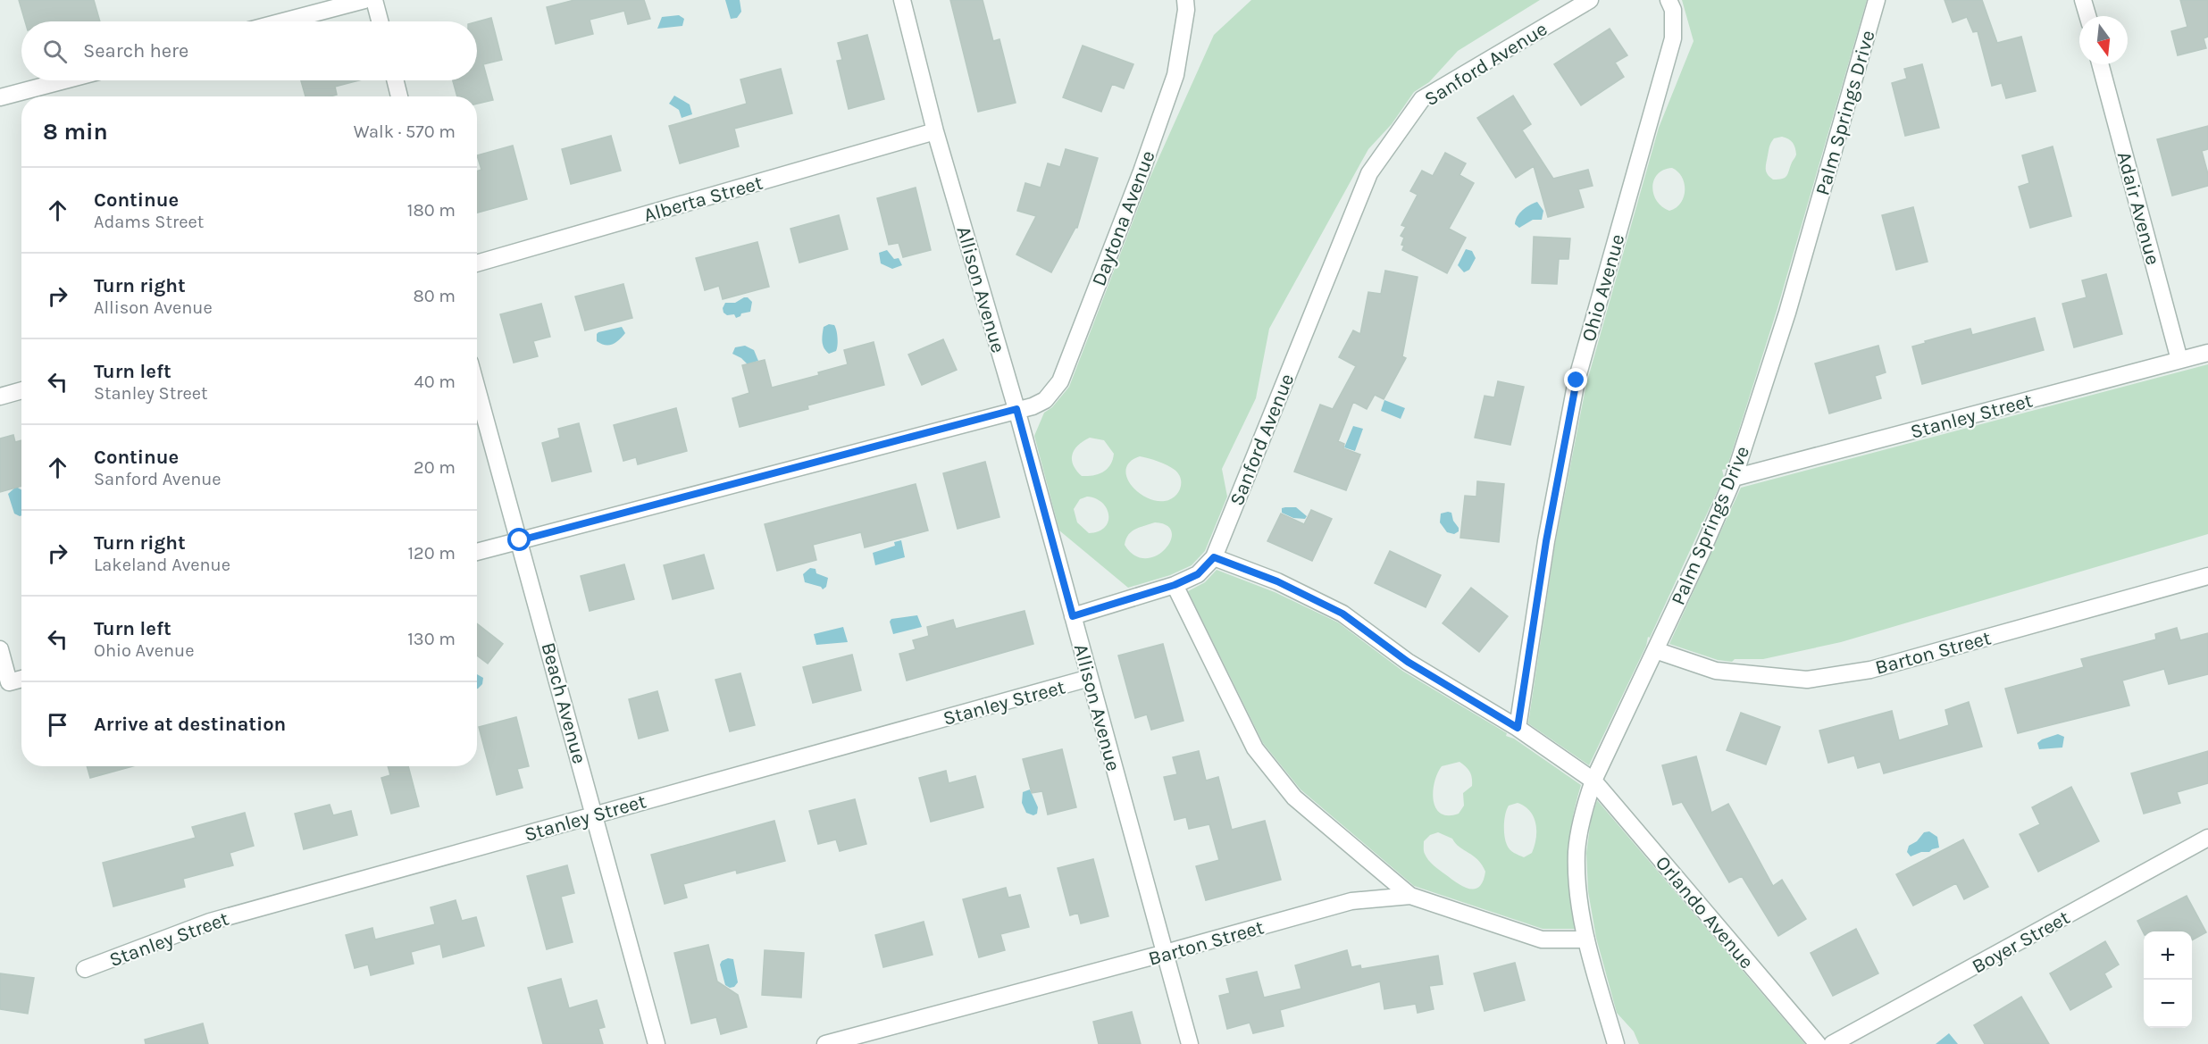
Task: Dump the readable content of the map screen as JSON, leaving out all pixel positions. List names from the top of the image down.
{
  "streets": {
    "street": [
      "Sanford Avenue",
      "Palm Springs Drive",
      "Alberta Street",
      "Adair Avenue",
      "Daytona Avenue",
      "Ohio Avenue",
      "Allison Avenue",
      "Stanley Street",
      "Barton Street",
      "Beach Avenue",
      "Orlando Avenue",
      "Boyer Street"
    ]
  },
  "crossings": [
    ["Sanford Avenue", "Orlando Avenue"],
    ["Palm Springs Drive", "Stanley Street"],
    ["Palm Springs Drive", "Barton Street"],
    ["Palm Springs Drive", "Orlando Avenue"],
    ["Alberta Street", "Allison Avenue"],
    ["Adair Avenue", "Stanley Street"],
    ["Daytona Avenue", "Allison Avenue"],
    ["Daytona Avenue", "Beach Avenue"],
    ["Ohio Avenue", "Orlando Avenue"],
    ["Allison Avenue", "Stanley Street"],
    ["Allison Avenue", "Barton Street"],
    ["Stanley Street", "Beach Avenue"]
  ],
  "north": "bottom",
  "page": {
    "search": "Search here",
    "heading": ["8 min", "Walk · 570 m"],
    "list": [
      ["Continue", "Adams Street", "180 m"],
      ["Turn right", "Allison Avenue", "80 m"],
      ["Turn left", "Stanley Street", "40 m"],
      ["Continue", "Sanford Avenue", "20 m"],
      ["Turn right", "Lakeland Avenue", "120 m"],
      ["Turn left", "Ohio Avenue", "130 m"],
      "Arrive at destination"
    ],
    "map_buttons": ["+", "−"]
  }
}
